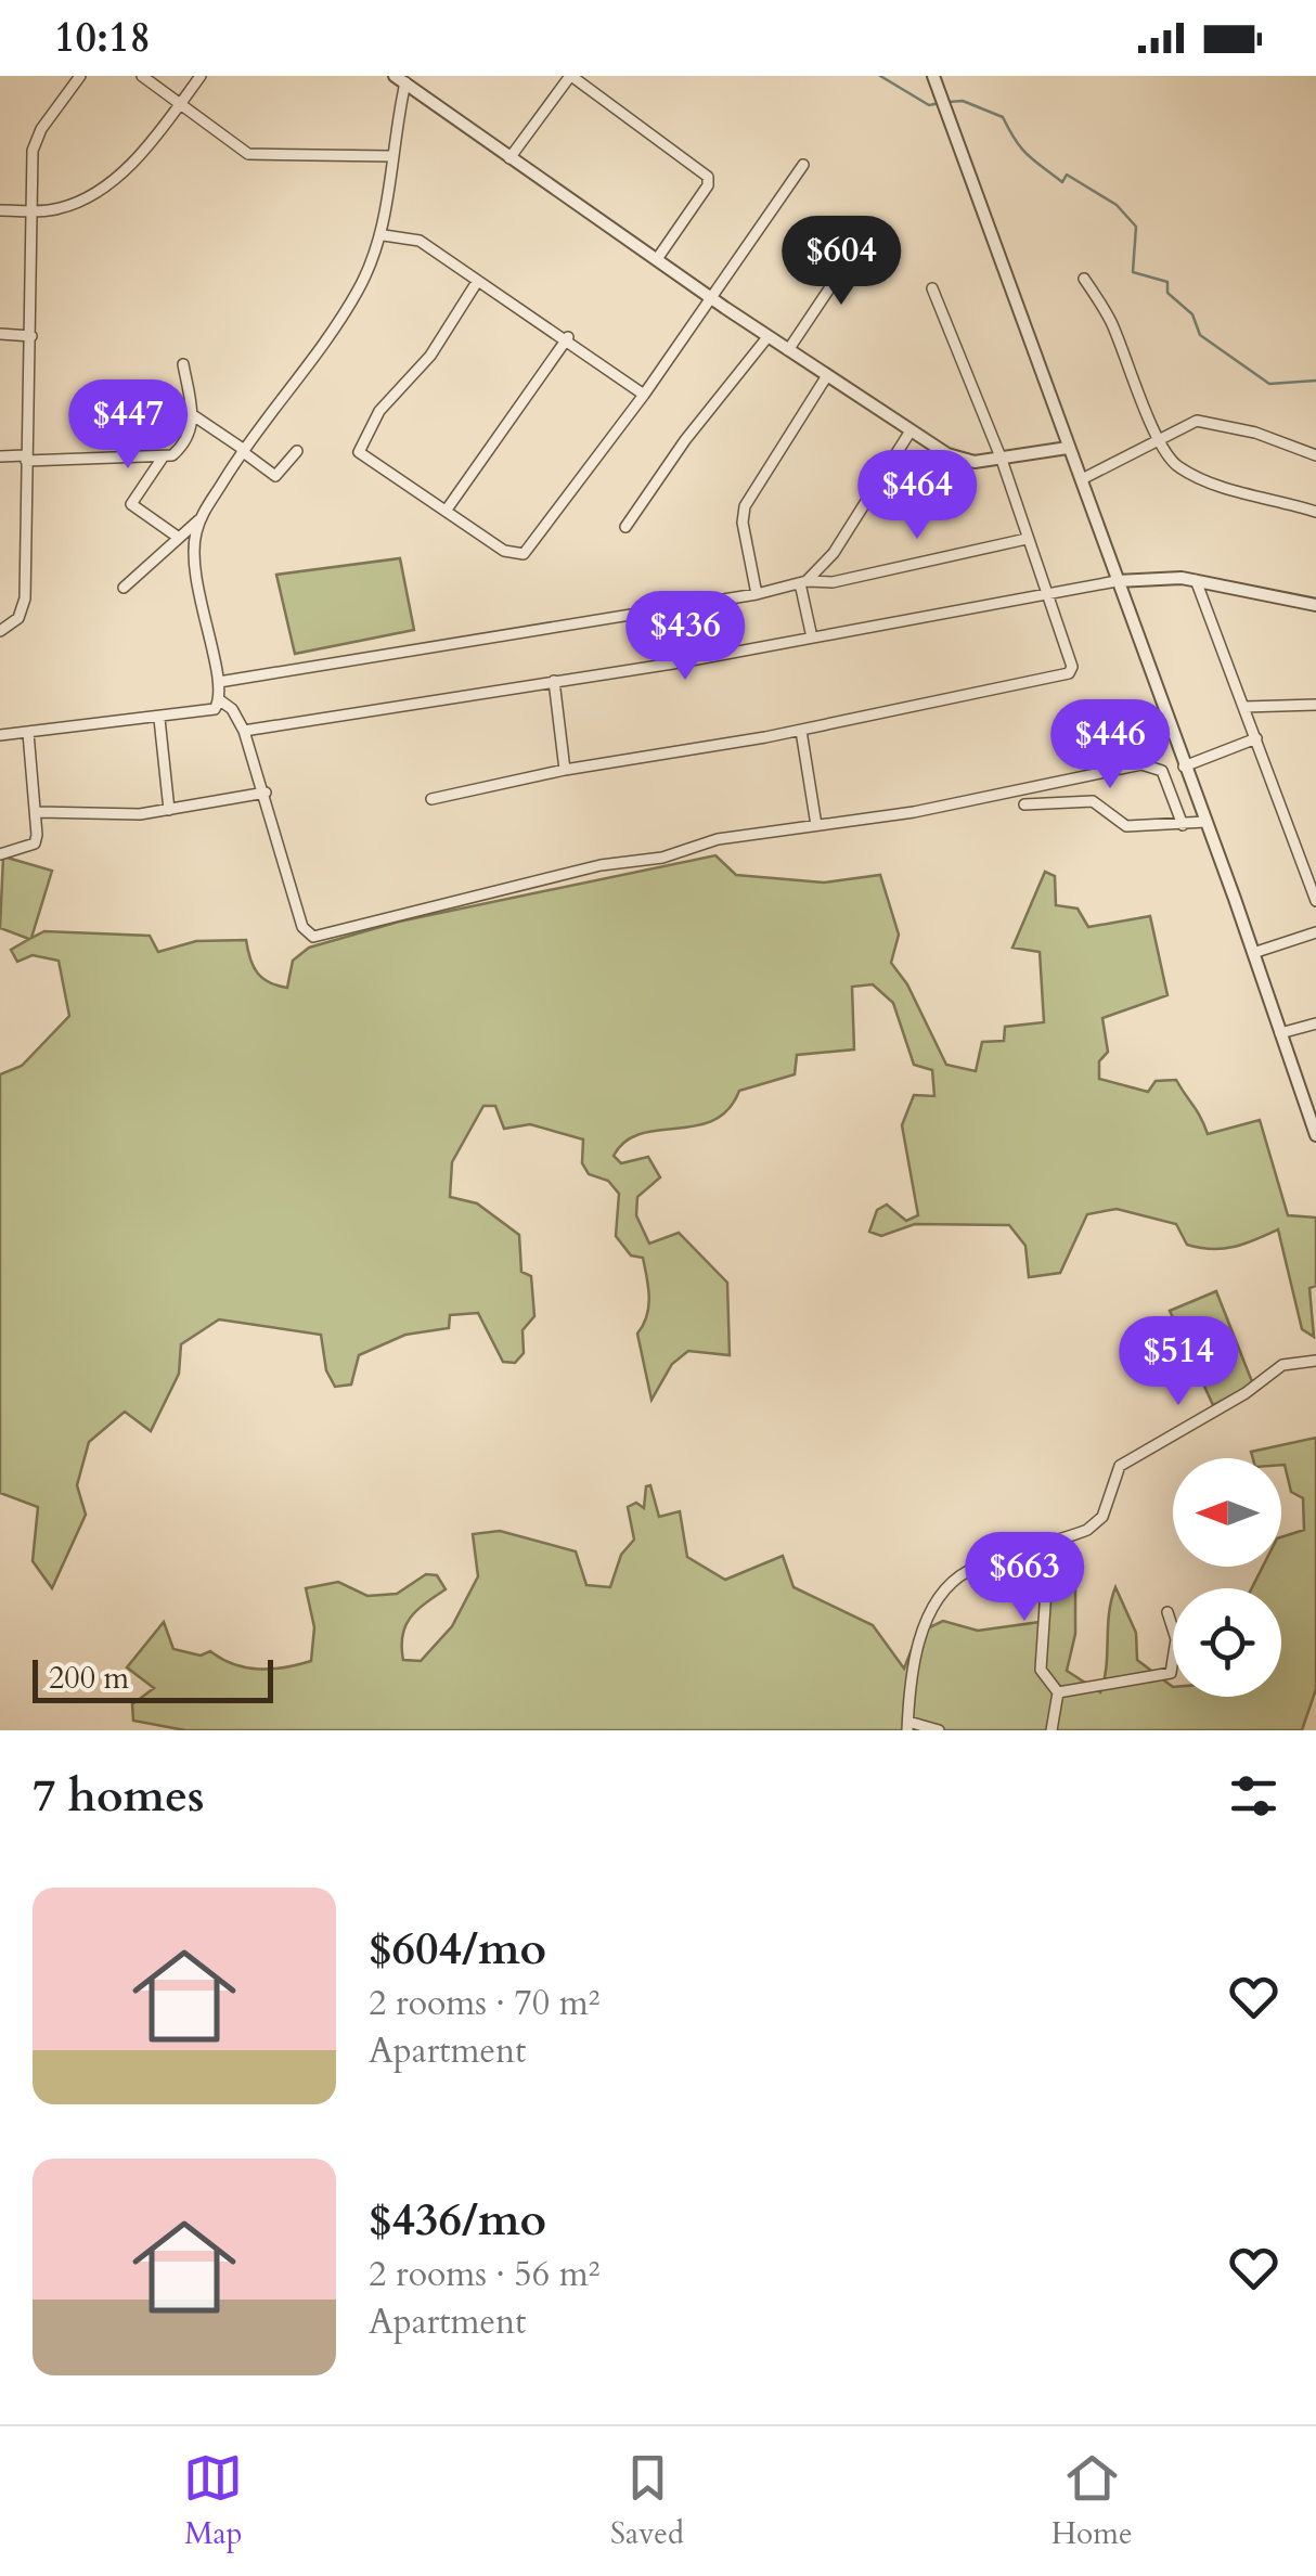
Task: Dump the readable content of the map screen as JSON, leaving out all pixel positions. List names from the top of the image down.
{
  "scale_bar": "200 m",
  "north": "left",
  "page": {
    "status": "10:18",
    "price": [
      "$604",
      "$447",
      "$464",
      "$436",
      "$446",
      "$514",
      "$663"
    ],
    "scale": "200 m",
    "heading": "7 homes",
    "list": [
      {
        "name": "$604/mo",
        "note": "2 rooms · 70 m² · Apartment"
      },
      {
        "name": "$436/mo",
        "note": "2 rooms · 56 m² · Apartment"
      }
    ],
    "tabs": ["Map", "Saved", "Home"]
  }
}
